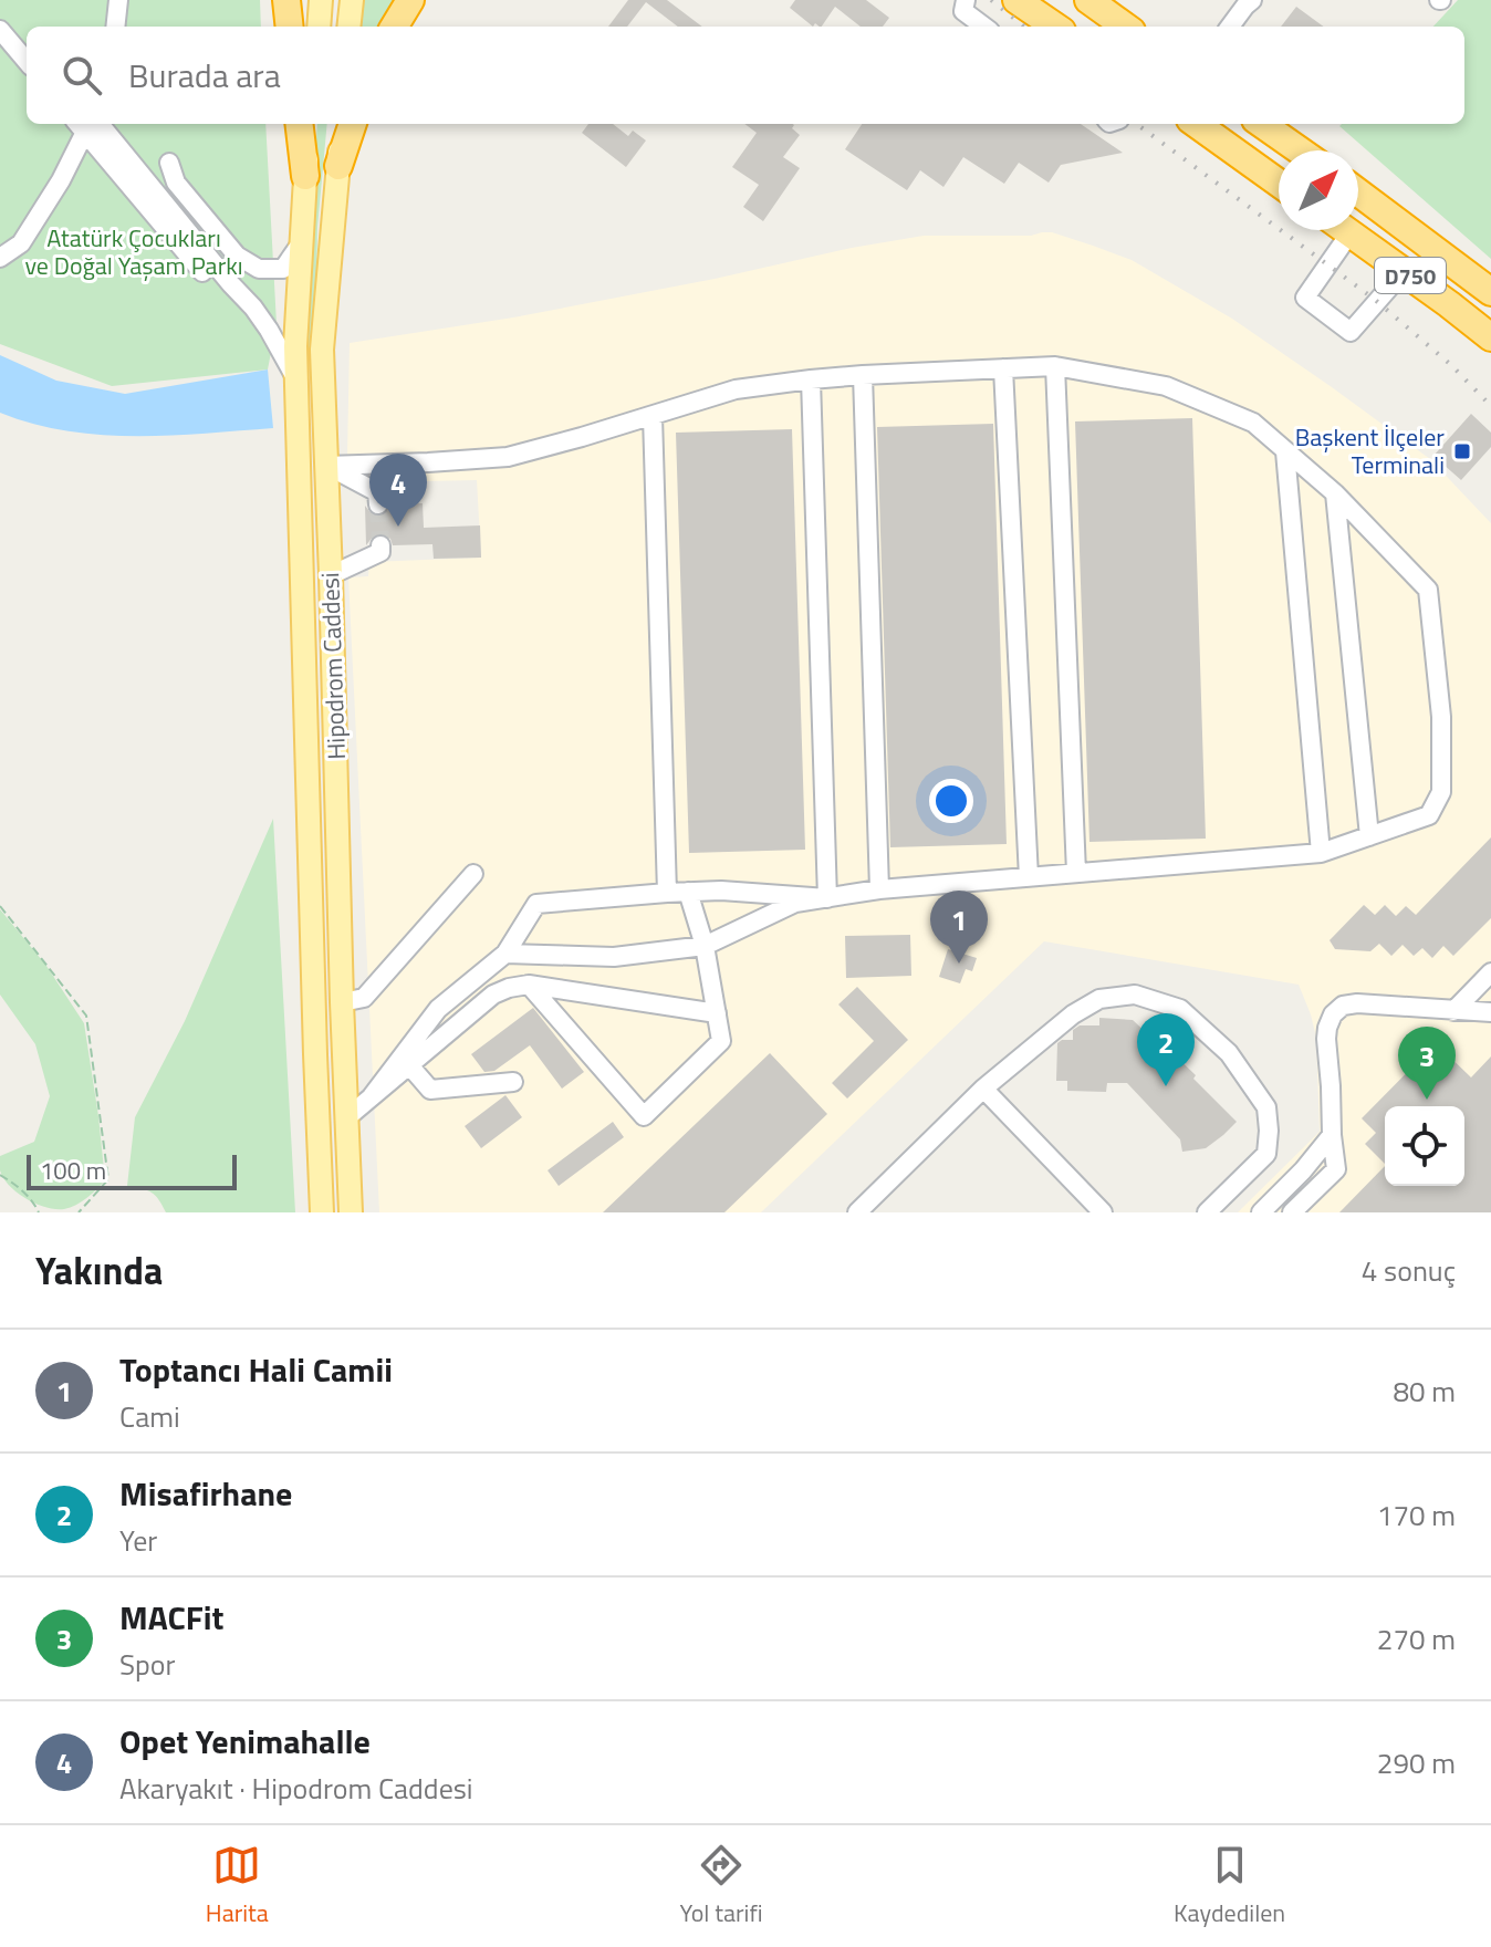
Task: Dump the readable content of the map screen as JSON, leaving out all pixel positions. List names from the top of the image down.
{
  "streets": {
    "highway": ["D750"],
    "main road": ["Hipodrom Caddesi"]
  },
  "parks": ["Atatürk Çocukları ve Doğal Yaşam Parkı"],
  "places": {
    "transit": ["Başkent İlçeler Terminali"]
  },
  "scale_bar": "100 m",
  "north": "top right",
  "page": {
    "search": "Burada ara",
    "pins": [
      "4",
      "1",
      "2",
      "3"
    ],
    "scale": "100 m",
    "heading": ["Yakında", "4 sonuç"],
    "list": [
      {
        "mark": "1",
        "name": "Toptancı Hali Camii",
        "note": "Cami",
        "value": "80 m"
      },
      {
        "mark": "2",
        "name": "Misafirhane",
        "note": "Yer",
        "value": "170 m"
      },
      {
        "mark": "3",
        "name": "MACFit",
        "note": "Spor",
        "value": "270 m"
      },
      {
        "mark": "4",
        "name": "Opet Yenimahalle",
        "note": "Akaryakıt · Hipodrom Caddesi",
        "value": "290 m"
      }
    ],
    "nav": ["Harita", "Yol tarifi", "Kaydedilen"]
  }
}
